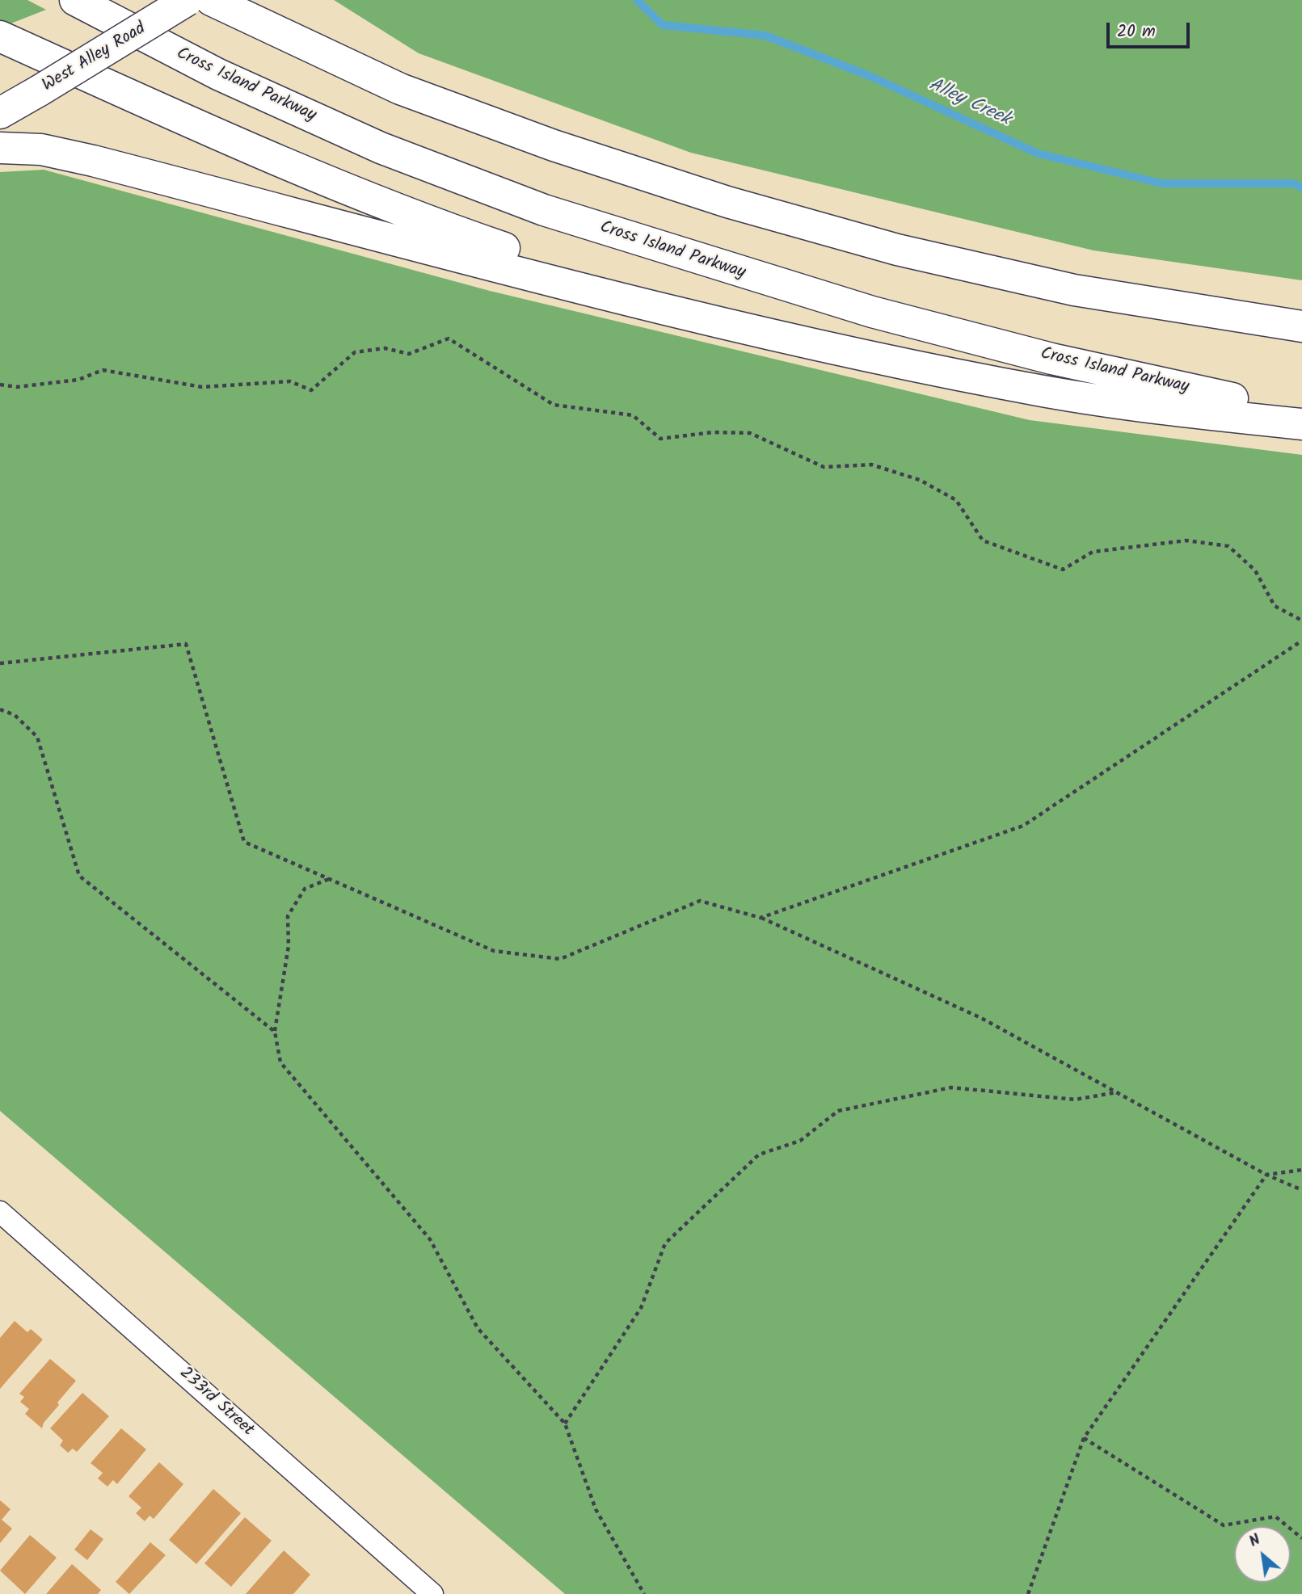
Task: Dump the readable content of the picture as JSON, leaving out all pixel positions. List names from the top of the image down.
{
  "streets": {
    "main road": ["West Alley Road", "Cross Island Parkway"],
    "street": ["233rd Street"]
  },
  "water": ["Alley Creek"],
  "scale_bar": "20 m",
  "north": "top left"
}
